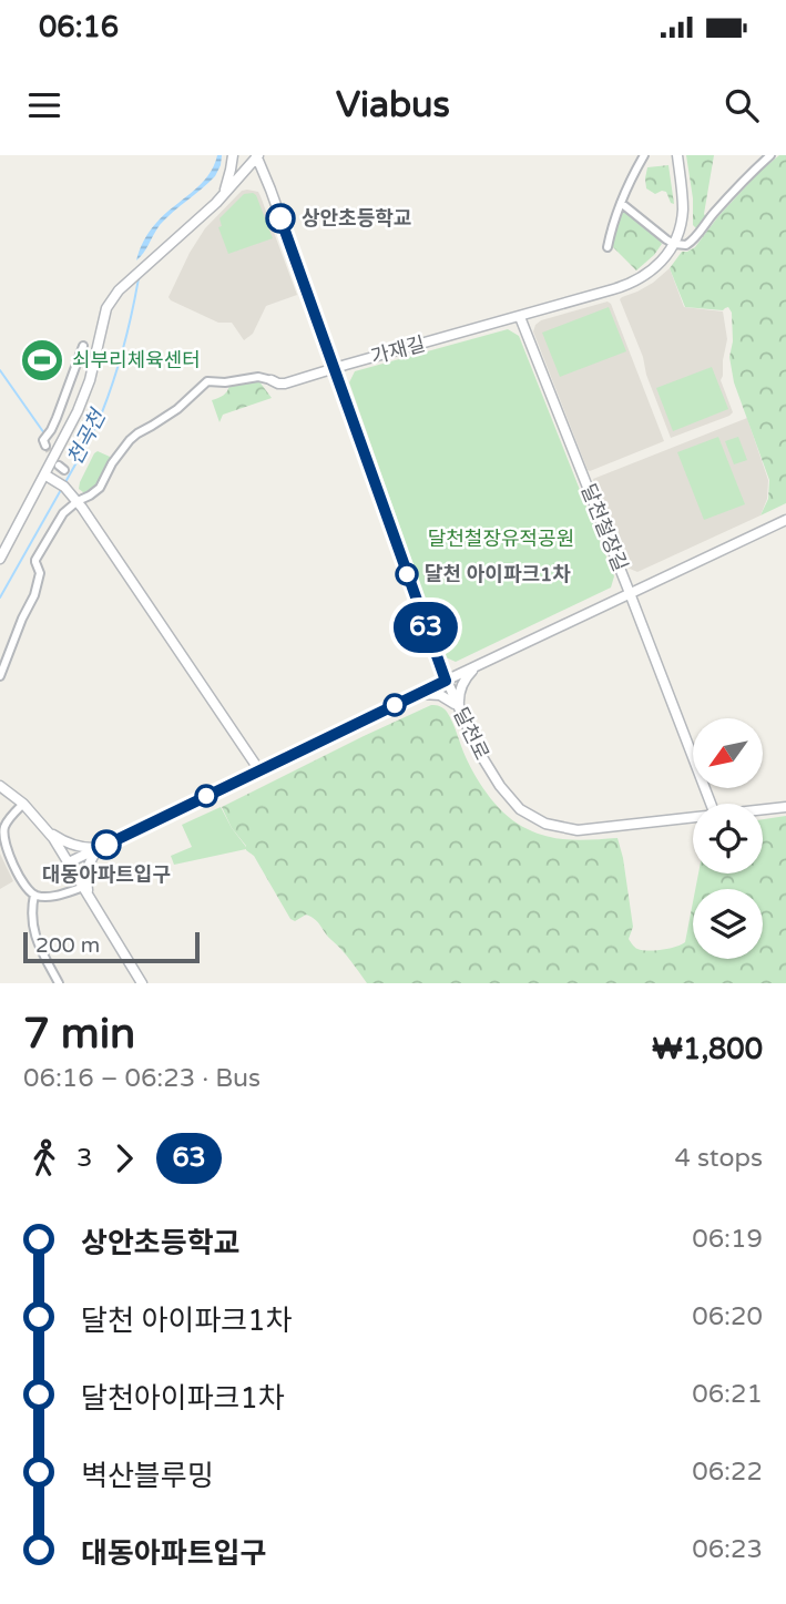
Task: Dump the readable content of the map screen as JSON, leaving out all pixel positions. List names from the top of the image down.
{
  "streets": {
    "street": ["가재길", "달천철장길", "달천로"]
  },
  "crossings": [
    ["가재길", "달천철장길"],
    ["가재길", "달천로"],
    ["달천철장길", "달천로"]
  ],
  "water": ["천곡천"],
  "parks": ["달천철장유적공원"],
  "places": {
    "other": ["상안초등학교", "달천 아이파크1차", "대동아파트입구"],
    "sports": ["쇠부리체육센터"]
  },
  "lines": ["bus line 63"],
  "scale_bar": "200 m",
  "north": "bottom left",
  "page": {
    "status": "06:16",
    "header": "Viabus",
    "on_map": "63",
    "scale": "200 m",
    "heading": ["7 min", "06:16 – 06:23 · Bus", "₩1,800"],
    "legs": ["3", "63", "4 stops"],
    "list": [
      {
        "name": "상안초등학교",
        "value": "06:19"
      },
      {
        "name": "달천 아이파크1차",
        "value": "06:20"
      },
      {
        "name": "달천아이파크1차",
        "value": "06:21"
      },
      {
        "name": "벽산블루밍",
        "value": "06:22"
      },
      {
        "name": "대동아파트입구",
        "value": "06:23"
      }
    ]
  }
}
